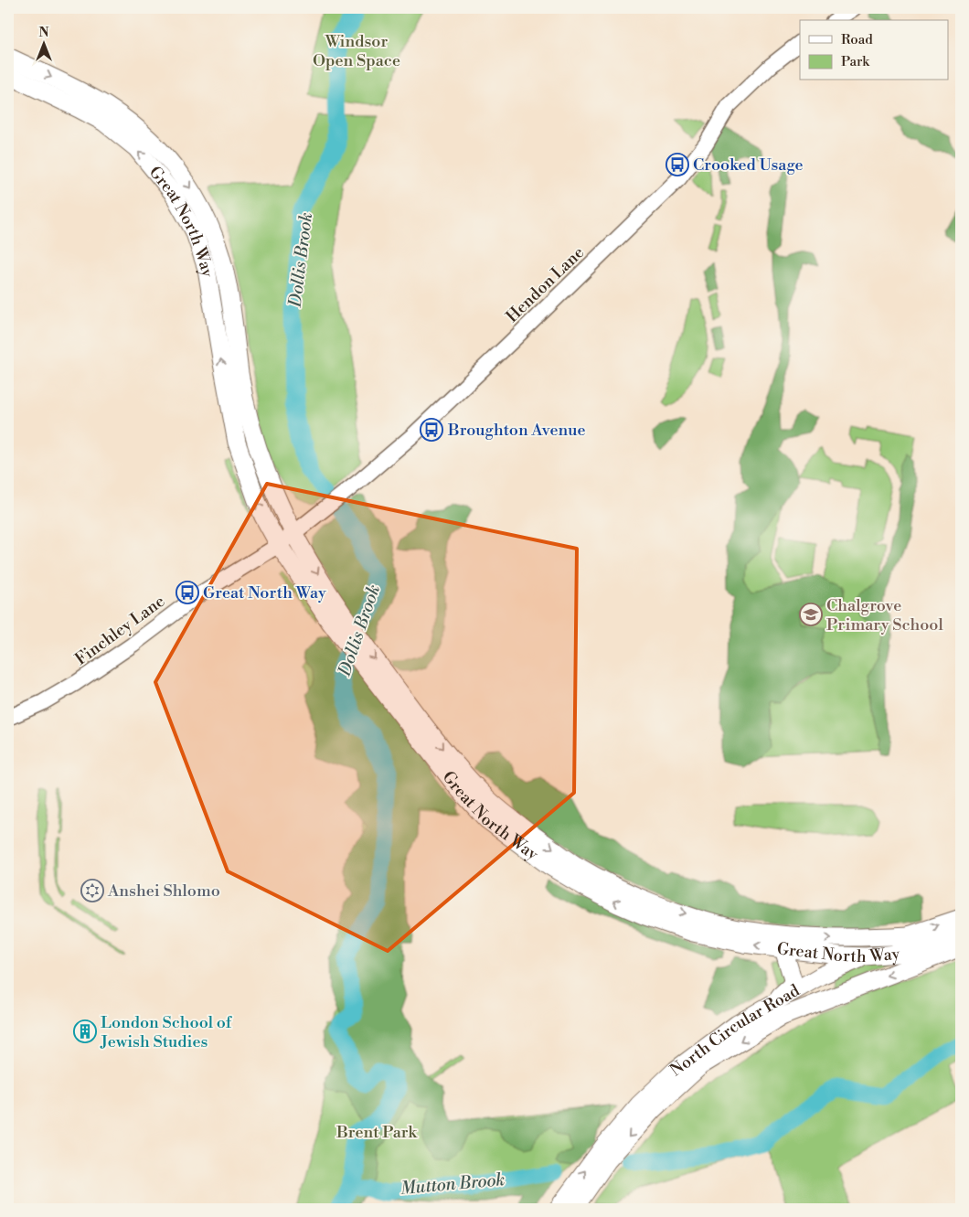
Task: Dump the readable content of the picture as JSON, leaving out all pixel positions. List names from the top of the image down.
{
  "streets": {
    "highway": ["Great North Way", "North Circular Road"],
    "main road": ["Hendon Lane", "Finchley Lane"]
  },
  "crossings": [
    ["Great North Way", "Hendon Lane"],
    ["Great North Way", "Finchley Lane"],
    ["Great North Way", "North Circular Road"],
    ["Hendon Lane", "Finchley Lane"]
  ],
  "water": ["Dollis Brook", "Mutton Brook"],
  "parks": ["Windsor Open Space", "Brent Park"],
  "places": {
    "bus stop": ["Crooked Usage", "Broughton Avenue", "Great North Way"],
    "school or university": ["Chalgrove Primary School"],
    "synagogue": ["Anshei Shlomo"],
    "building": ["London School of Jewish Studies"]
  },
  "legend": ["Road", "Park"],
  "north": "top"
}
